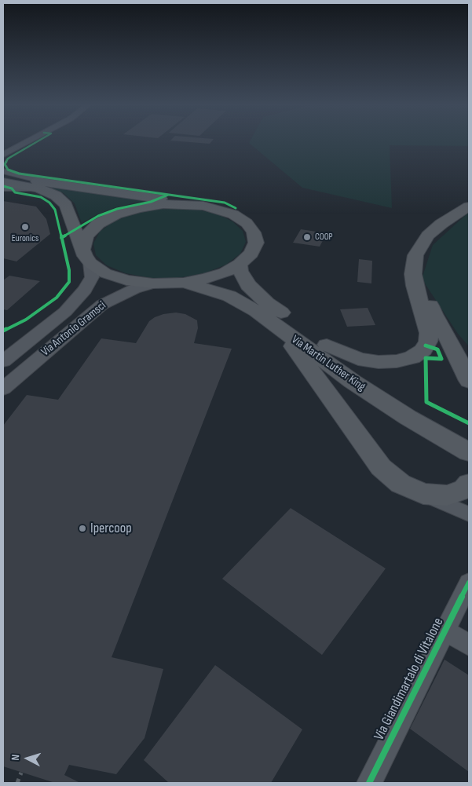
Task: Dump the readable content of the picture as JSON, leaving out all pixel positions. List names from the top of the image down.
{
  "streets": {
    "main road": ["Via Martin Luther King"],
    "street": ["Via Antonio Gramsci", "Via Giandimartalo di Vitalone"]
  },
  "places": ["Euronics", "COOP", "Ipercoop"],
  "north": "left"
}
